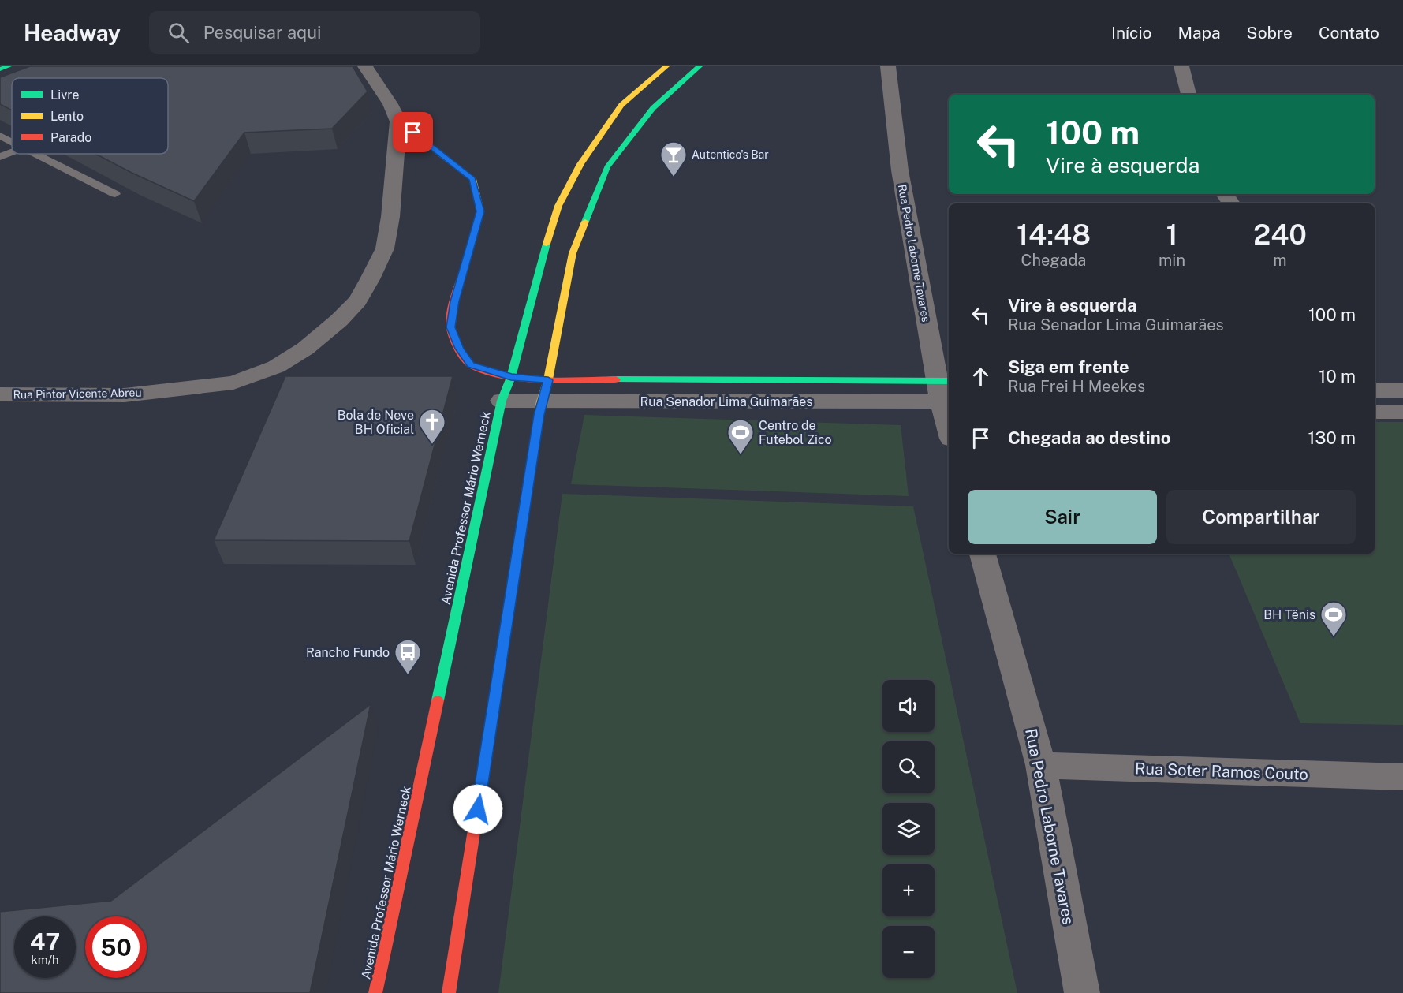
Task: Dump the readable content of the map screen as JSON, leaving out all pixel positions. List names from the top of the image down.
{
  "streets": {
    "main road": ["Rua Senador Lima Guimarães", "Avenida Professor Mário Werneck"],
    "street": ["Rua Pedro Laborne Tavares", "Rua Pintor Vicente Abreu", "Rua Soter Ramos Couto"]
  },
  "crossings": [
    ["Rua Pedro Laborne Tavares", "Rua Senador Lima Guimarães"],
    ["Rua Pedro Laborne Tavares", "Rua Soter Ramos Couto"],
    ["Rua Pintor Vicente Abreu", "Rua Senador Lima Guimarães"],
    ["Rua Senador Lima Guimarães", "Avenida Professor Mário Werneck"]
  ],
  "places": {
    "bar": ["Autentico's Bar"],
    "church": ["Bola de Neve BH Oficial"],
    "sports": ["Centro de Futebol Zico", "BH Tênis"],
    "bus stop": ["Rancho Fundo"]
  },
  "legend": ["Livre", "Lento", "Parado"],
  "page": {
    "header": "Headway",
    "search": "Pesquisar aqui",
    "nav": [
      "Início",
      "Mapa",
      "Sobre",
      "Contato"
    ],
    "turn": ["100 m", "Vire à esquerda"],
    "eta": [
      "14:48",
      "Chegada",
      "1",
      "min",
      "240",
      "m"
    ],
    "list": [
      {
        "name": "Vire à esquerda",
        "note": "Rua Senador Lima Guimarães",
        "value": "100 m"
      },
      {
        "name": "Siga em frente",
        "note": "Rua Frei H Meekes",
        "value": "10 m"
      },
      {
        "name": "Chegada ao destino",
        "value": "130 m"
      }
    ],
    "buttons": ["Sair", "Compartilhar"],
    "map_buttons": ["+", "−"],
    "speed": "47 km/h",
    "limit": "50"
  }
}
